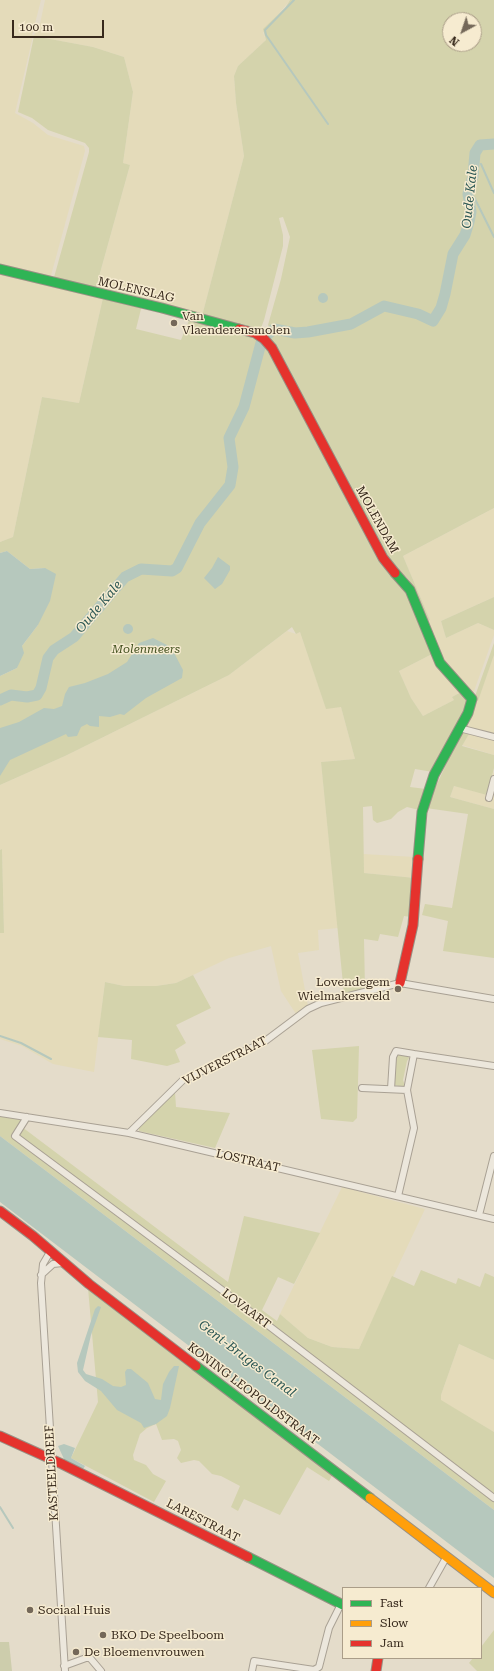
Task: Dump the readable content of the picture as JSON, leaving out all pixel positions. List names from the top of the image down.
{
  "streets": {
    "street": [
      "MOLENSLAG",
      "MOLENDAM",
      "VIJVERSTRAAT",
      "LOSTRAAT",
      "LOVAART",
      "KONING LEOPOLDSTRAAT",
      "KASTEELDREEF",
      "LARESTRAAT"
    ]
  },
  "crossings": [
    ["MOLENSLAG", "MOLENDAM"],
    ["VIJVERSTRAAT", "LOSTRAAT"],
    ["LOSTRAAT", "LOVAART"],
    ["KONING LEOPOLDSTRAAT", "KASTEELDREEF"],
    ["KASTEELDREEF", "LARESTRAAT"]
  ],
  "water": ["Oude Kale", "Gent-Bruges Canal"],
  "parks": ["Molenmeers"],
  "places": [
    "Van Vlaenderensmolen",
    "Lovendegem Wielmakersveld",
    "Sociaal Huis",
    "BKO De Speelboom",
    "De Bloemenvrouwen"
  ],
  "legend": ["Fast", "Slow", "Jam"],
  "scale_bar": "100 m",
  "north": "bottom left"
}
